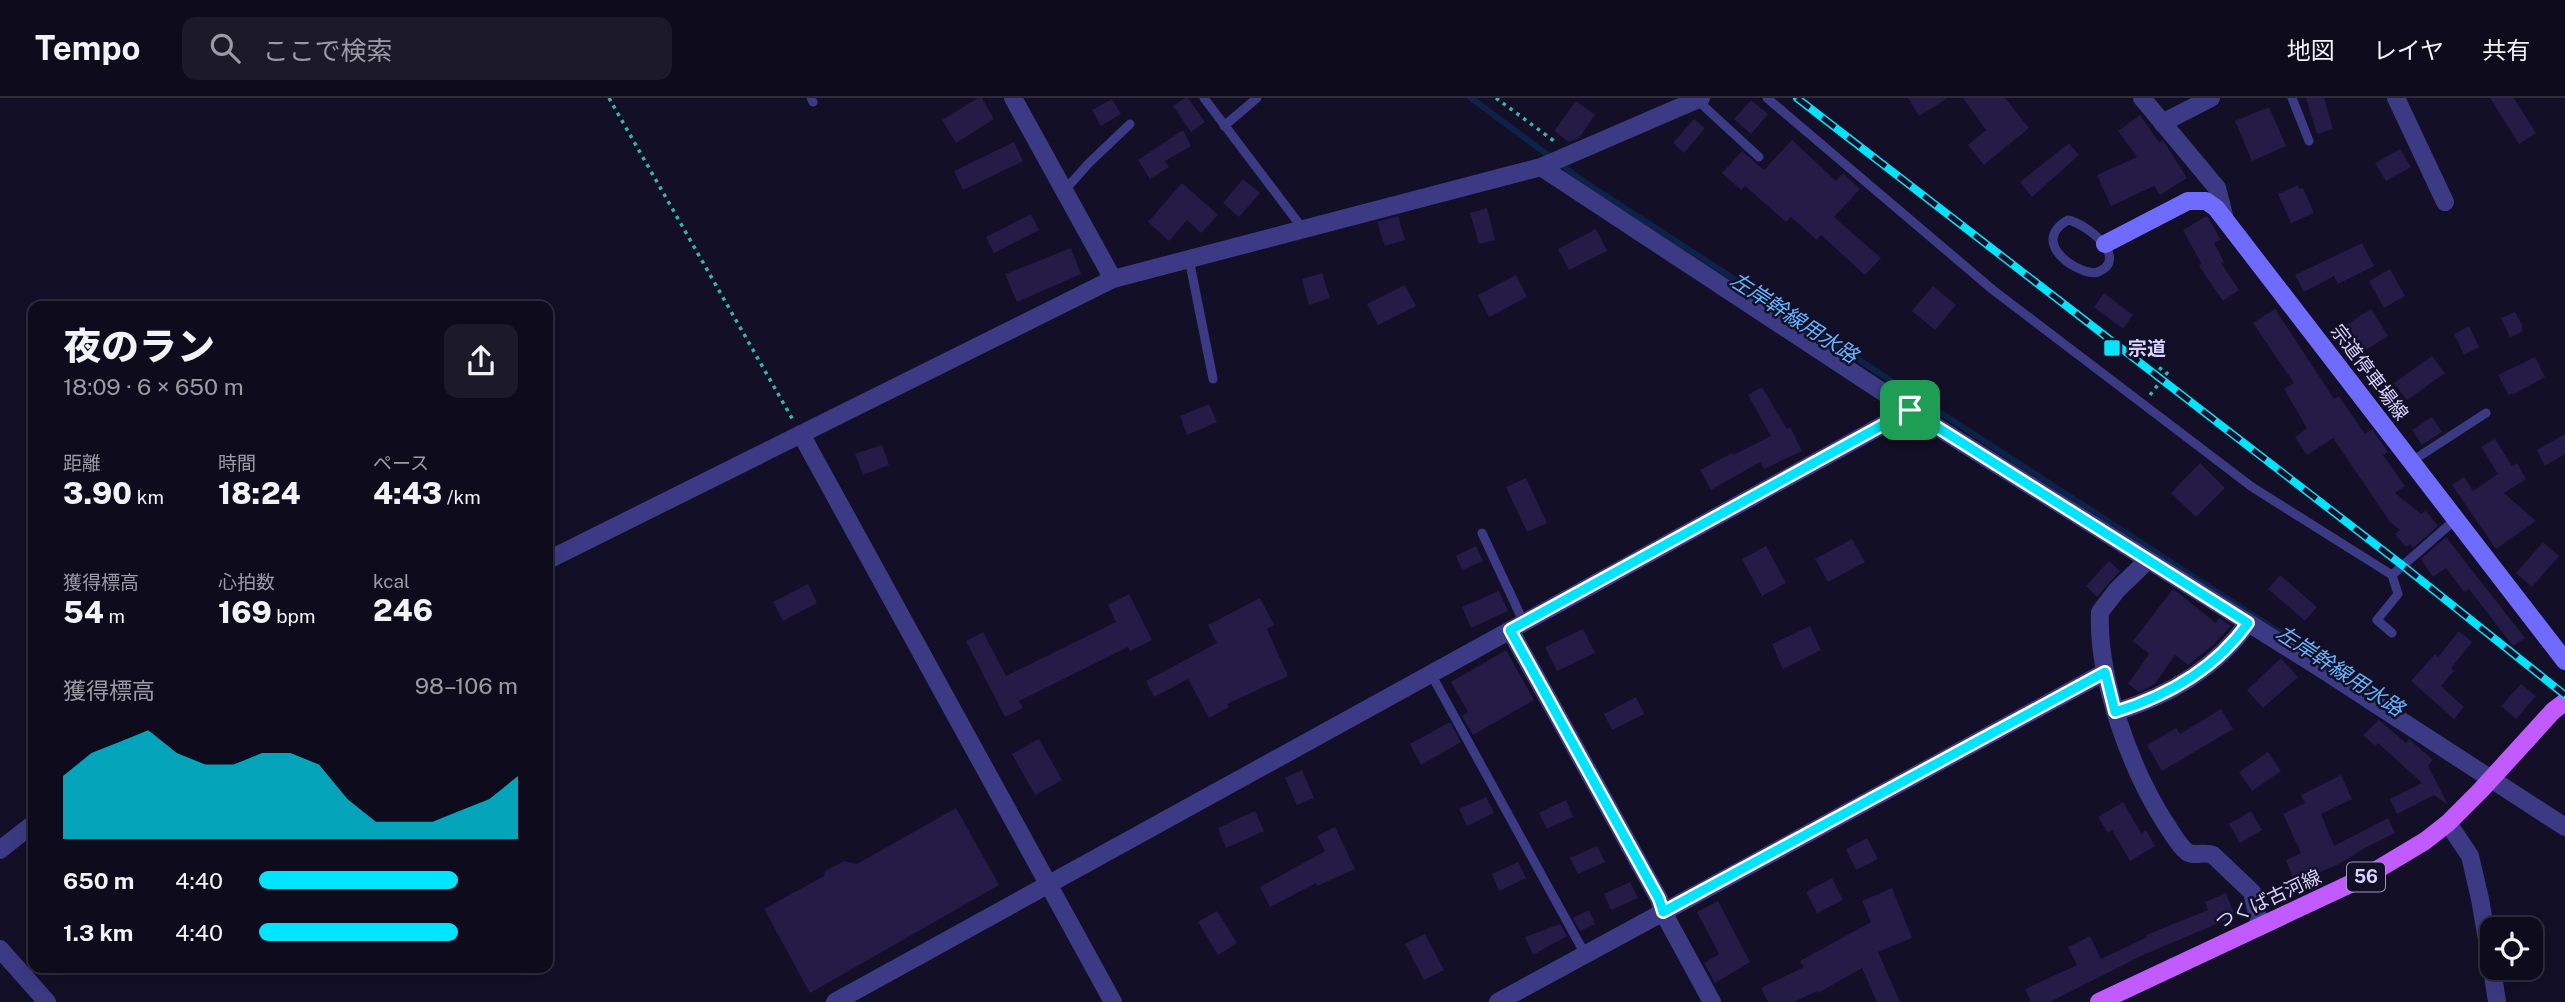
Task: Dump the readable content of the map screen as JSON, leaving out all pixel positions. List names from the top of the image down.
{
  "streets": {
    "main road": ["宗道停車場線", "56", "つくば古河線"]
  },
  "water": ["左岸幹線用水路"],
  "places": {
    "transit": ["宗道"]
  },
  "page": {
    "header": "Tempo",
    "search": "ここで検索",
    "nav": ["地図", "レイヤ", "共有"],
    "heading": ["夜のラン", "18:09 · 6 × 650 m"],
    "stats": [
      ["距離", "3.90 km"],
      ["時間", "18:24"],
      ["ペース", "4:43 /km"],
      ["獲得標高", "54 m"],
      ["心拍数", "169 bpm"],
      ["kcal", "246"]
    ],
    "chart": ["獲得標高", "98–106 m"],
    "list": [
      {
        "name": "650 m",
        "note": "4:40"
      },
      {
        "name": "1.3 km",
        "note": "4:40"
      }
    ]
  }
}
